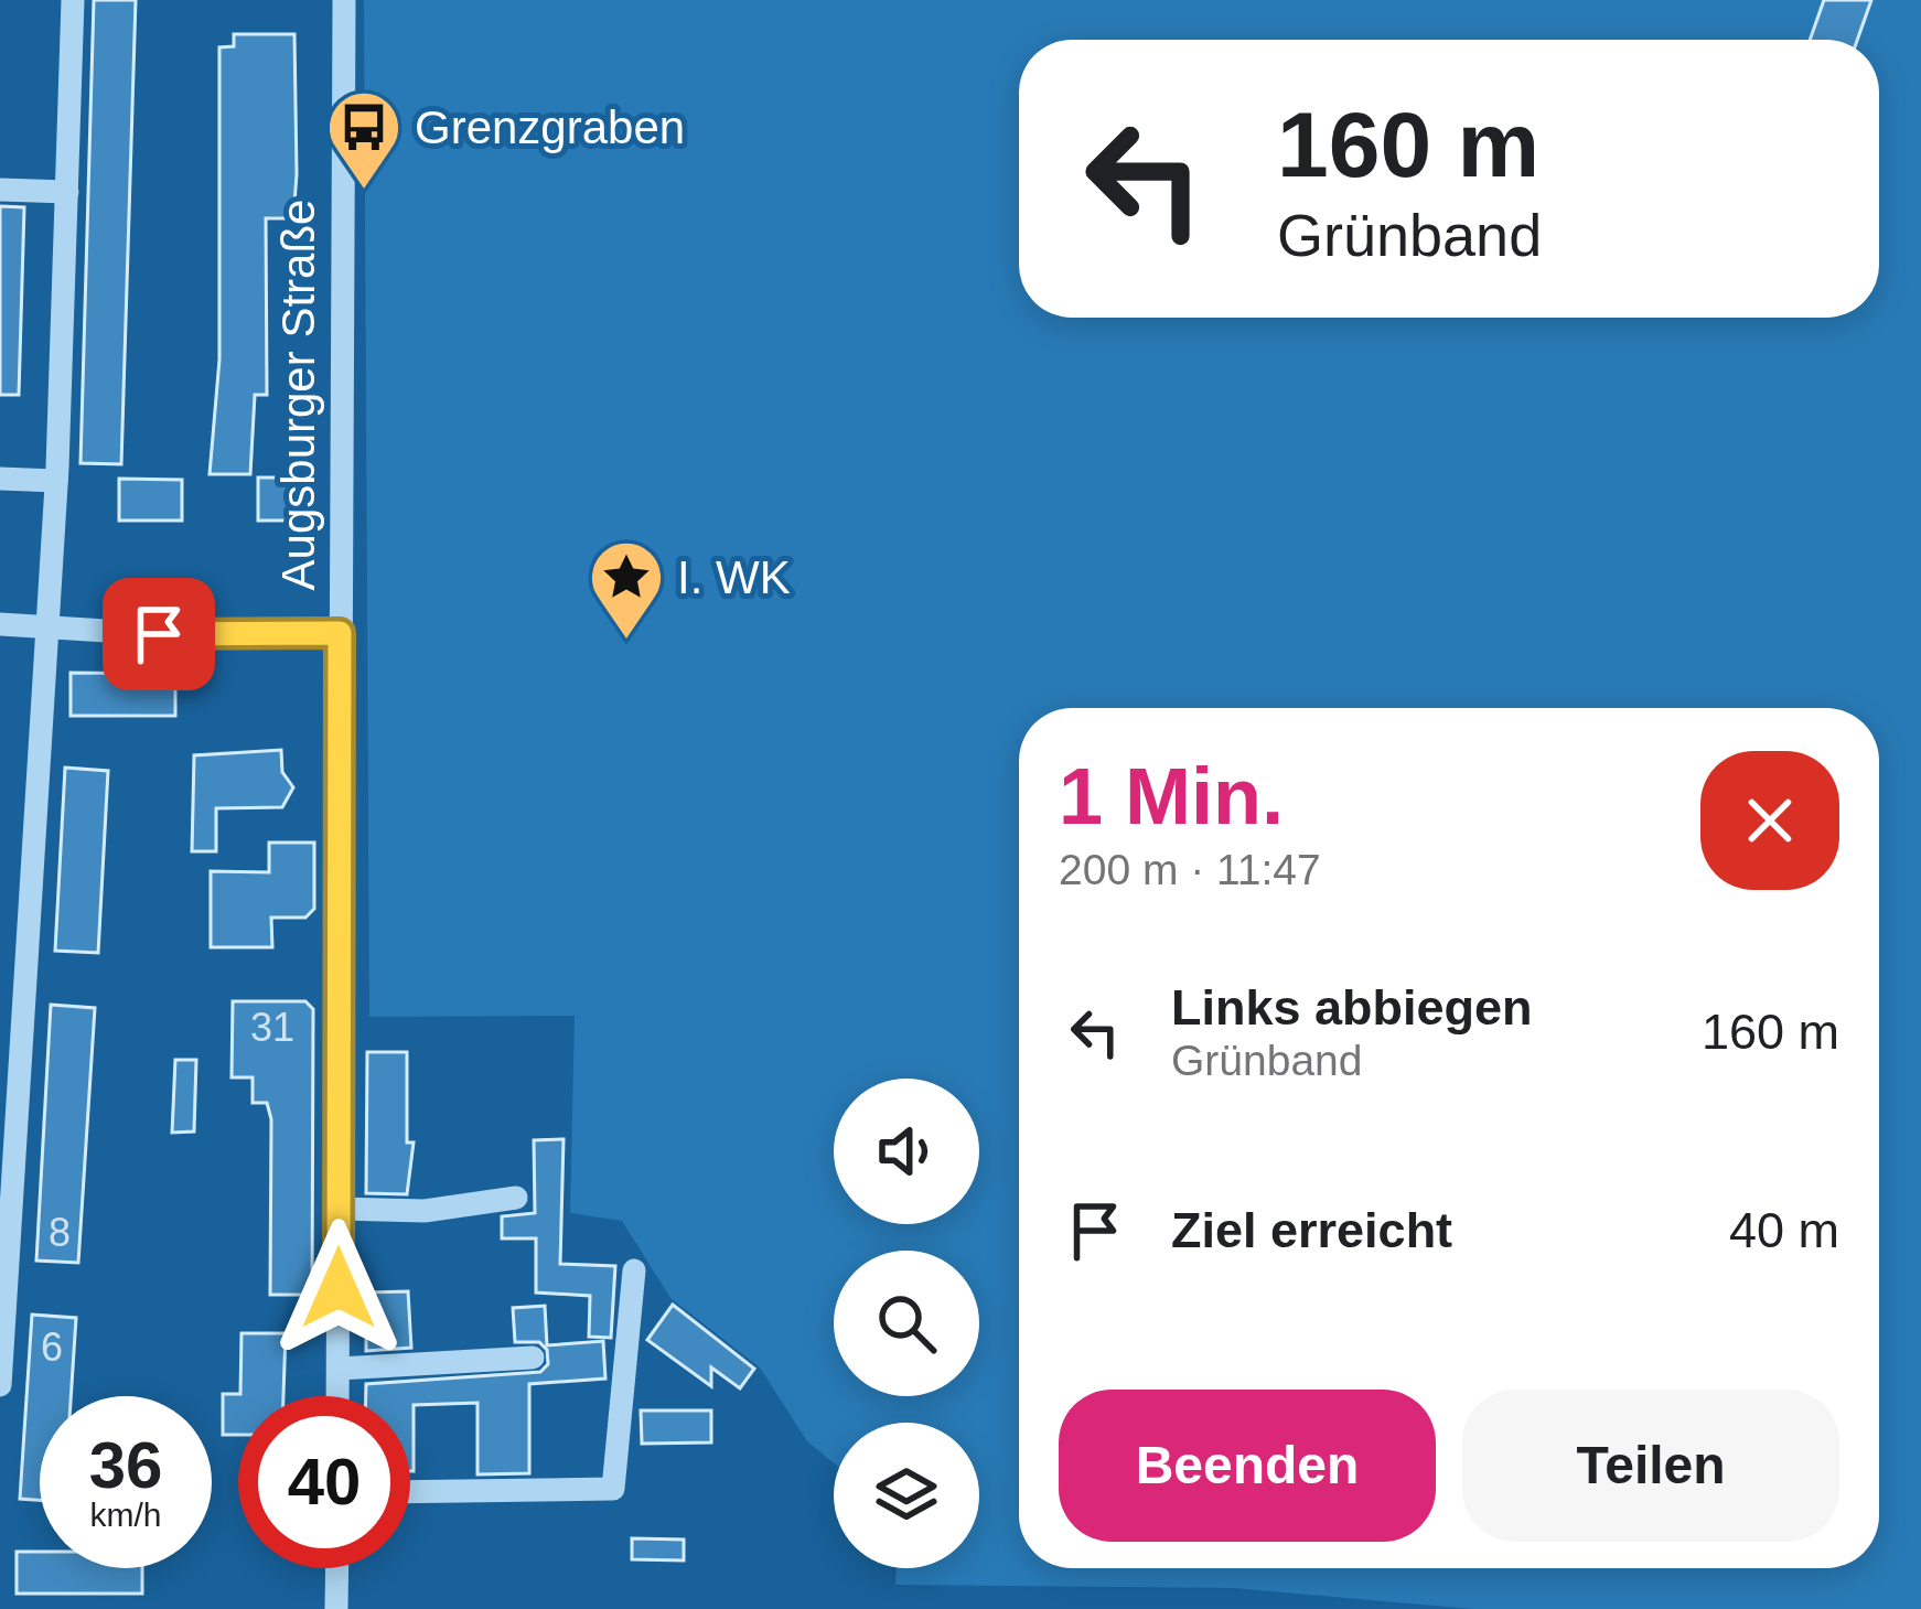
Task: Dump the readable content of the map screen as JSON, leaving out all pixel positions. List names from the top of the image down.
{
  "streets": {
    "street": ["Augsburger Straße"]
  },
  "places": {
    "bus stop": ["Grenzgraben"],
    "place": ["I. WK"]
  },
  "house_numbers": ["31", "8", "6"],
  "page": {
    "turn": ["160 m", "Grünband"],
    "heading": ["1 Min.", "200 m · 11:47"],
    "list": [
      {
        "name": "Links abbiegen",
        "note": "Grünband",
        "value": "160 m"
      },
      {
        "name": "Ziel erreicht",
        "value": "40 m"
      }
    ],
    "buttons": ["Beenden", "Teilen"],
    "speed": "36 km/h",
    "limit": "40"
  }
}
